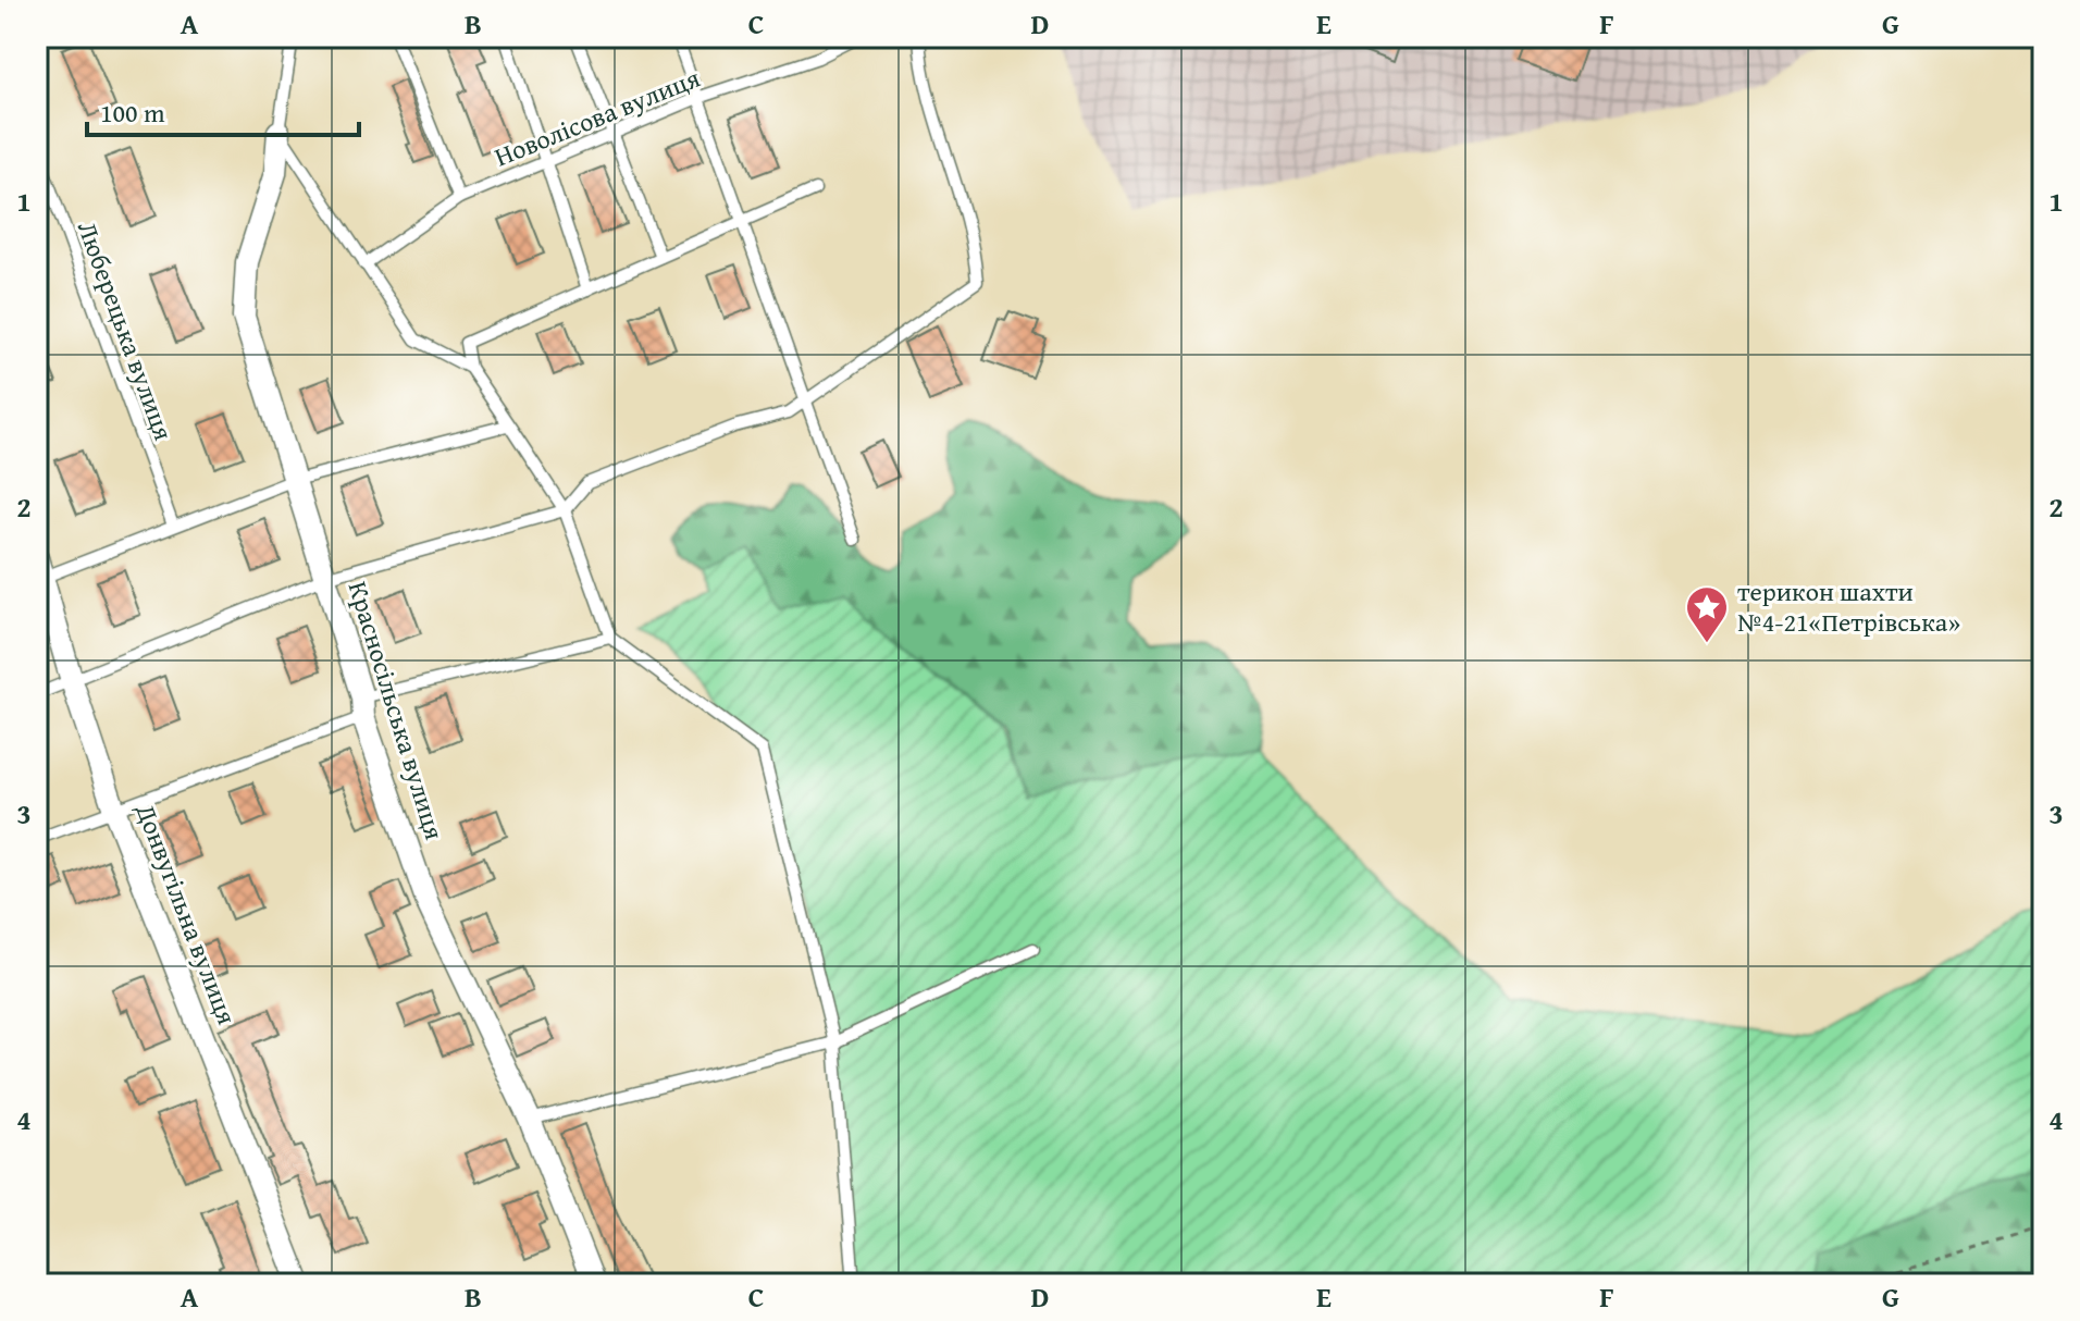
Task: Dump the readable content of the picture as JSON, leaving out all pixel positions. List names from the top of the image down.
{
  "streets": {
    "street": ["Красносільська вулиця", "Донвугільна вулиця"],
    "lane": ["Новолісова вулиця", "Люберецька вулиця"]
  },
  "places": {
    "place": ["терикон шахти №4-21«Петрівська»"]
  },
  "scale_bar": "100 m",
  "grid": {
    "columns": [
      "A",
      "B",
      "C",
      "D",
      "E",
      "F",
      "G"
    ],
    "rows": [
      "1",
      "2",
      "3",
      "4"
    ]
  }
}
